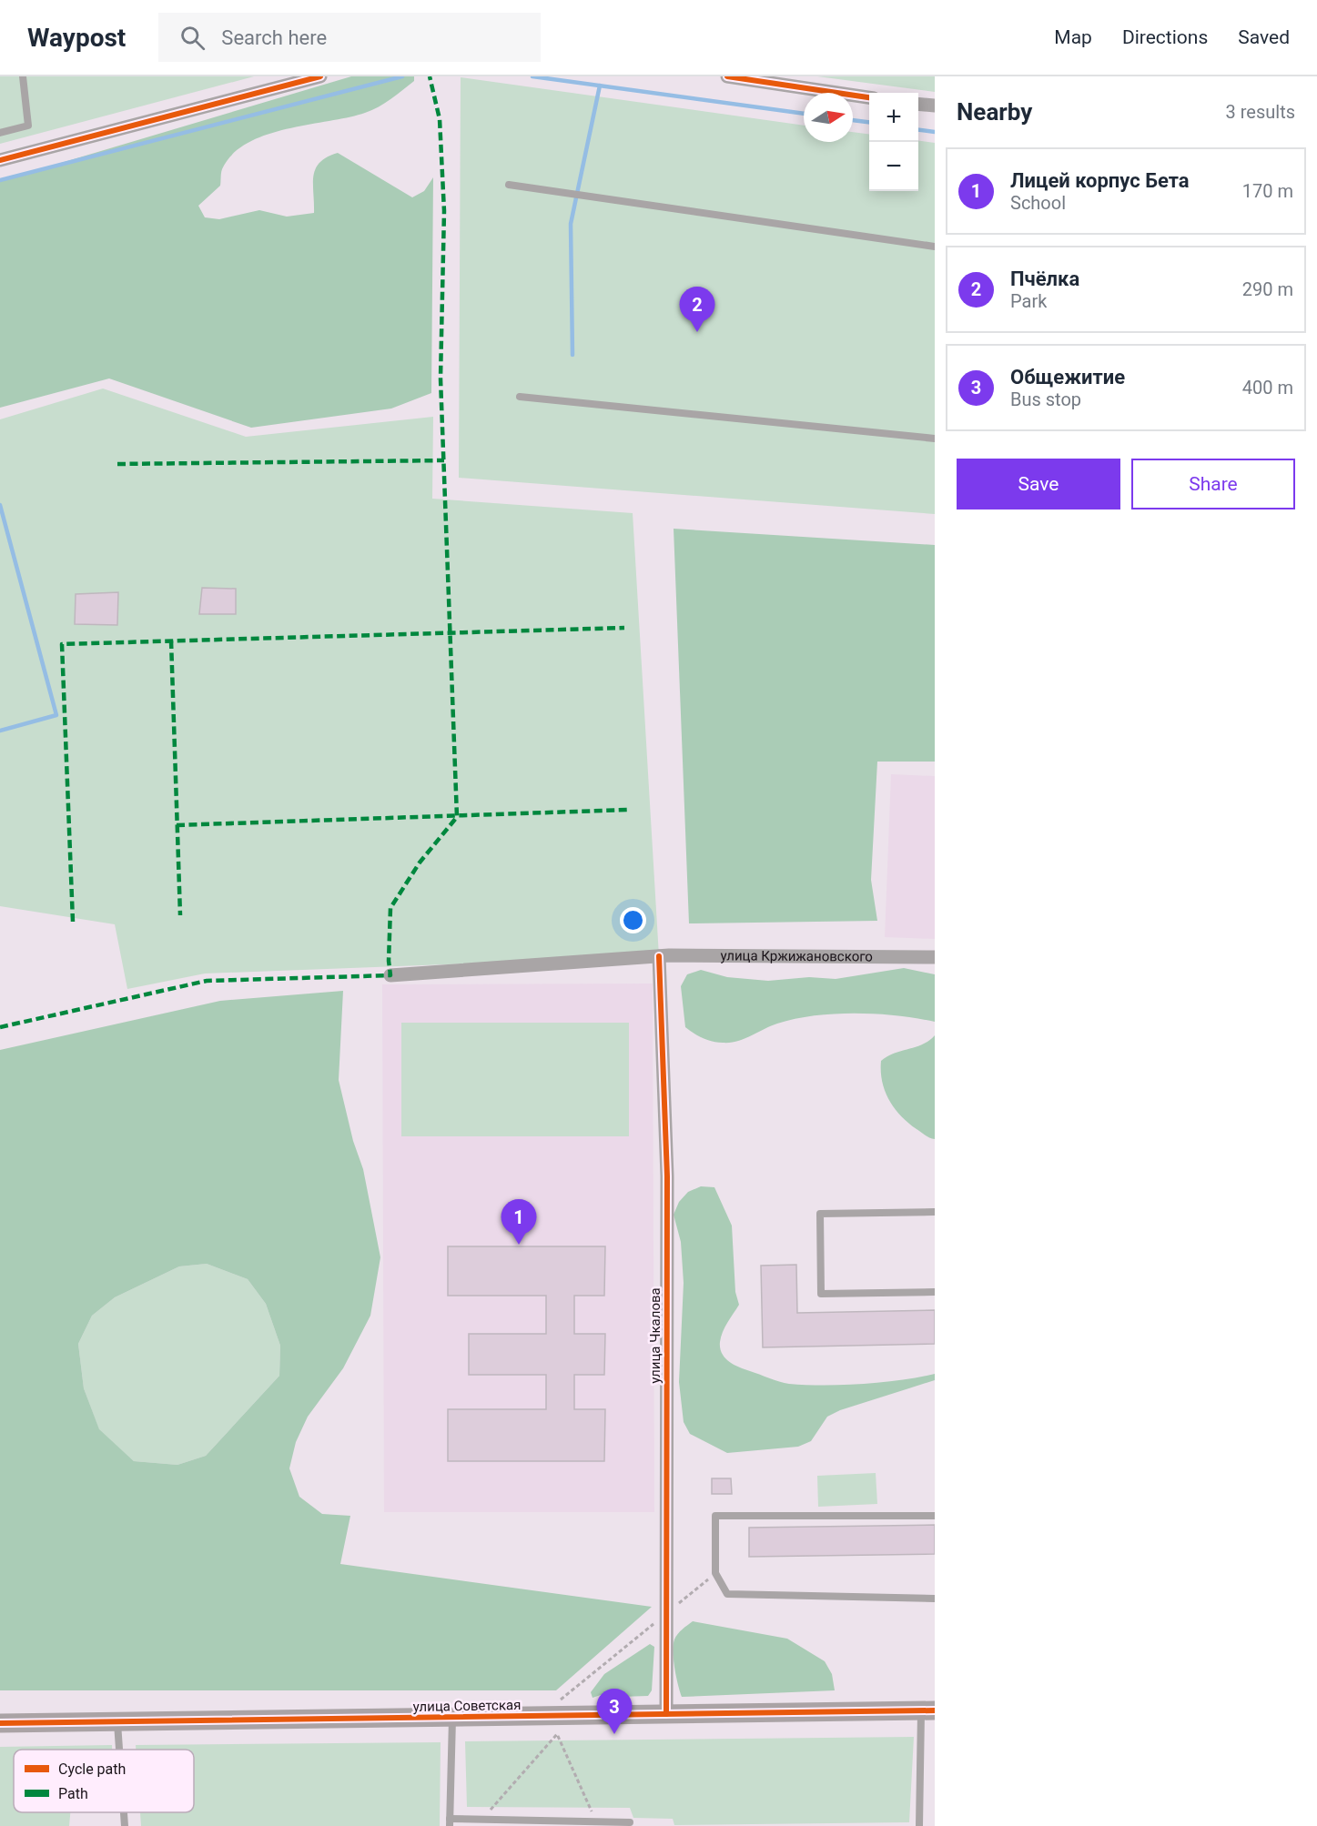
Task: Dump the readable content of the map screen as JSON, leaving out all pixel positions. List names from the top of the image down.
{
  "streets": {
    "street": ["улица Кржижановского", "улица Чкалова", "улица Советская"]
  },
  "crossings": [
    ["улица Кржижановского", "улица Чкалова"],
    ["улица Чкалова", "улица Советская"]
  ],
  "legend": ["Cycle path", "Path"],
  "north": "right",
  "page": {
    "header": "Waypost",
    "search": "Search here",
    "nav": ["Map", "Directions", "Saved"],
    "heading": ["Nearby", "3 results"],
    "map_buttons": ["+", "−"],
    "list": [
      {
        "mark": "1",
        "name": "Лицей корпус Бета",
        "note": "School",
        "value": "170 m"
      },
      {
        "mark": "2",
        "name": "Пчёлка",
        "note": "Park",
        "value": "290 m"
      },
      {
        "mark": "3",
        "name": "Общежитие",
        "note": "Bus stop",
        "value": "400 m"
      }
    ],
    "pins": ["2", "1", "3"],
    "buttons": ["Save", "Share"]
  }
}
